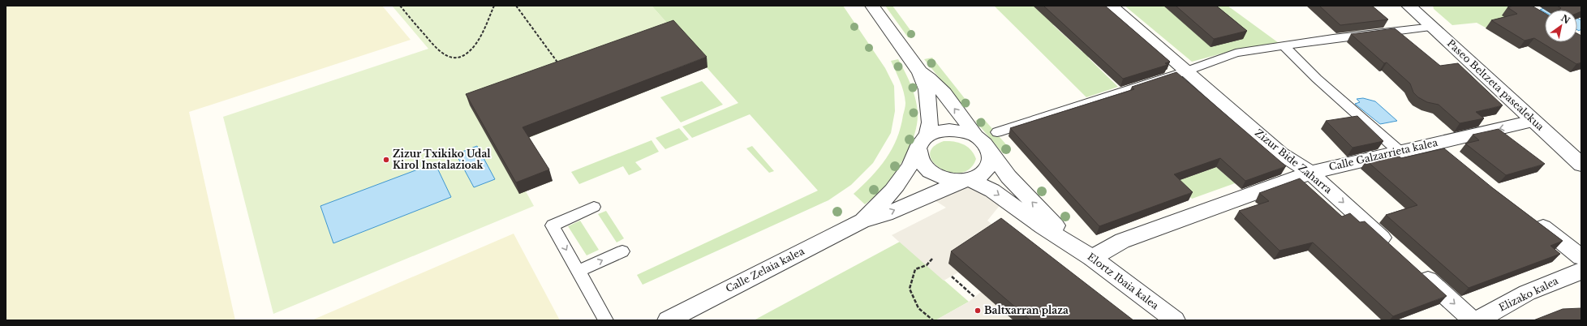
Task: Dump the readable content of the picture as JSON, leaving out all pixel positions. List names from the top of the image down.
{
  "streets": {
    "street": [
      "Paseo Beltzeta pasealekua",
      "Calle Galzarrieta kalea",
      "Zizur Bide Zaharra",
      "Calle Zelaia kalea",
      "Elortz Ibaia kalea",
      "Elizako kalea"
    ]
  },
  "crossings": [
    ["Paseo Beltzeta pasealekua", "Calle Galzarrieta kalea"],
    ["Calle Galzarrieta kalea", "Zizur Bide Zaharra"],
    ["Calle Galzarrieta kalea", "Elortz Ibaia kalea"],
    ["Calle Zelaia kalea", "Elortz Ibaia kalea"]
  ],
  "places": ["Zizur Txikiko Udal Kirol Instalazioak", "Baltxarran plaza"],
  "north": "top right"
}
